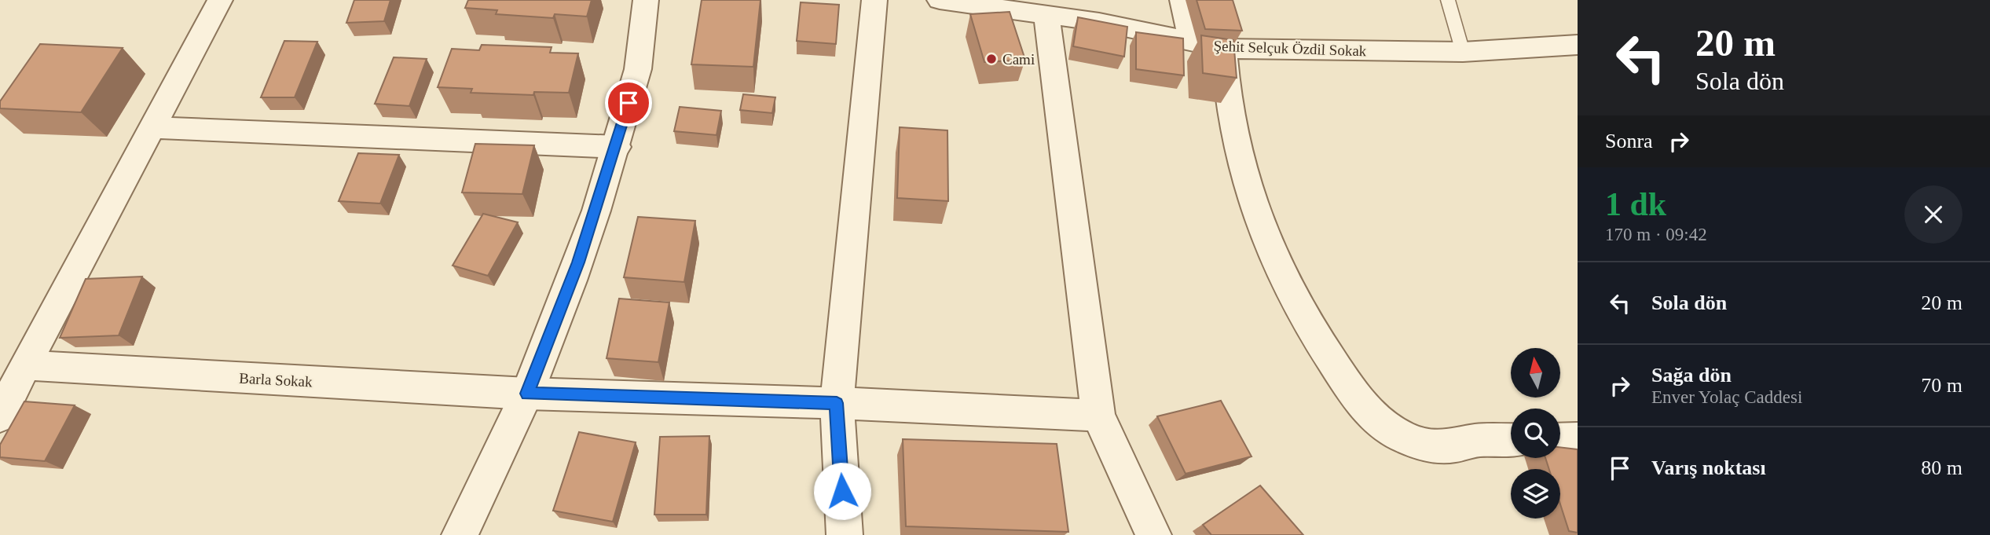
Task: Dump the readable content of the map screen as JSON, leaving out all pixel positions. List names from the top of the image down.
{
  "streets": {
    "street": ["Şehit Selçuk Özdil Sokak", "Barla Sokak"]
  },
  "places": ["Cami"],
  "north": "top",
  "page": {
    "turn": ["20 m", "Sola dön"],
    "then": "Sonra",
    "heading": ["1 dk", "170 m · 09:42"],
    "list": [
      {
        "name": "Sola dön",
        "value": "20 m"
      },
      {
        "name": "Sağa dön",
        "note": "Enver Yolaç Caddesi",
        "value": "70 m"
      },
      {
        "name": "Varış noktası",
        "value": "80 m"
      }
    ]
  }
}
